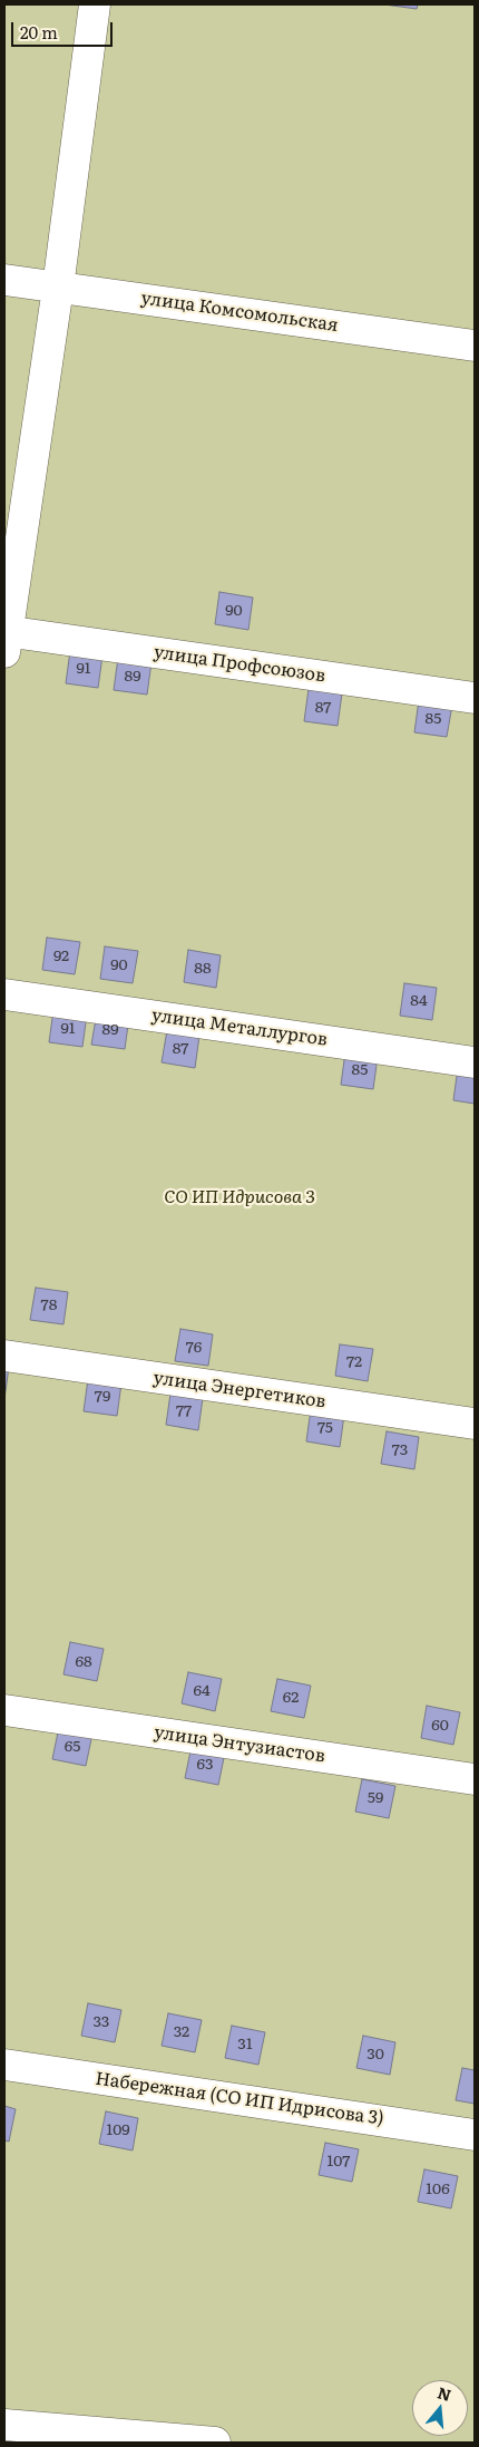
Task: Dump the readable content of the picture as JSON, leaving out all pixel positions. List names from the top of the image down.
{
  "streets": {
    "street": [
      "улица Комсомольская",
      "улица Профсоюзов",
      "улица Металлургов",
      "улица Энергетиков",
      "улица Энтузиастов",
      "Набережная (СО ИП Идрисова 3)"
    ]
  },
  "parks": ["СО ИП Идрисова 3"],
  "house_numbers": [
    "90",
    "91",
    "89",
    "87",
    "85",
    "92",
    "90",
    "88",
    "84",
    "91",
    "89",
    "87",
    "85",
    "78",
    "76",
    "72",
    "79",
    "77",
    "75",
    "73",
    "68",
    "64",
    "62",
    "60",
    "65",
    "63",
    "59",
    "33",
    "32",
    "31",
    "30",
    "109",
    "107",
    "106"
  ],
  "scale_bar": "20 m",
  "north": "top"
}
